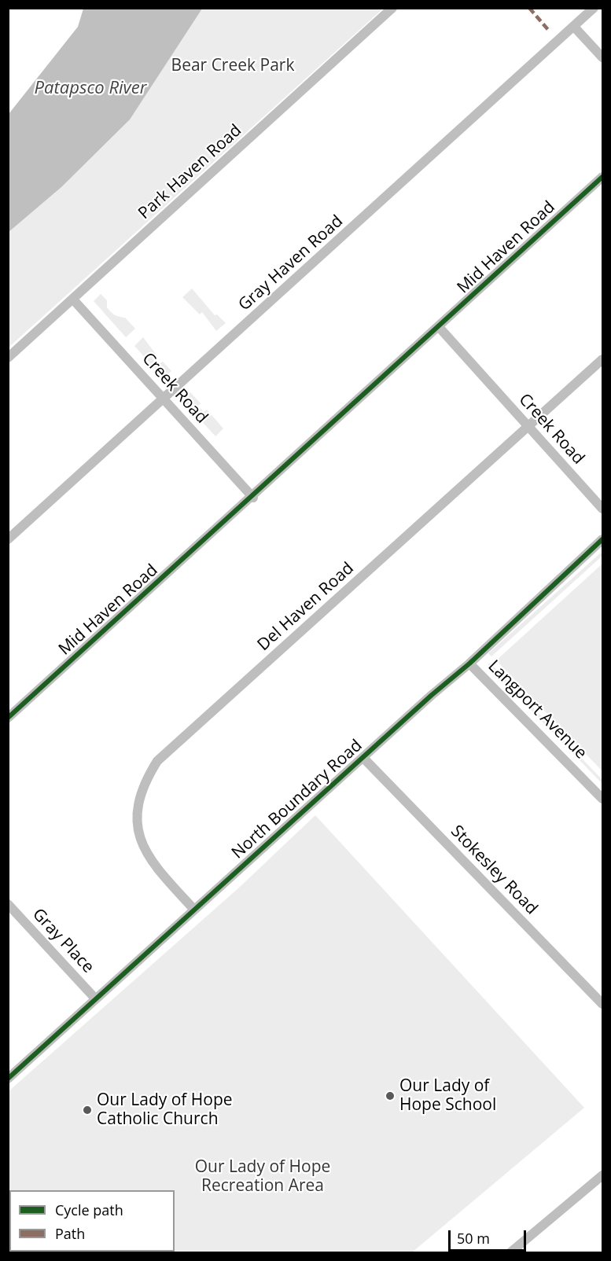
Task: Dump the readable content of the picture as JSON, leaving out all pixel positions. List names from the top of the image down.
{
  "streets": {
    "street": [
      "Park Haven Road",
      "Mid Haven Road",
      "Gray Haven Road",
      "Creek Road",
      "Del Haven Road",
      "Langport Avenue",
      "North Boundary Road",
      "Stokesley Road",
      "Gray Place"
    ]
  },
  "crossings": [
    ["Park Haven Road", "Creek Road"],
    ["Mid Haven Road", "Creek Road"],
    ["Gray Haven Road", "Creek Road"],
    ["Creek Road", "Del Haven Road"],
    ["Del Haven Road", "North Boundary Road"],
    ["Langport Avenue", "North Boundary Road"],
    ["North Boundary Road", "Stokesley Road"],
    ["North Boundary Road", "Gray Place"]
  ],
  "water": ["Patapsco River"],
  "parks": ["Bear Creek Park", "Our Lady of Hope Recreation Area"],
  "places": ["Our Lady of Hope School", "Our Lady of Hope Catholic Church"],
  "legend": ["Cycle path", "Path"],
  "scale_bar": "50 m"
}
